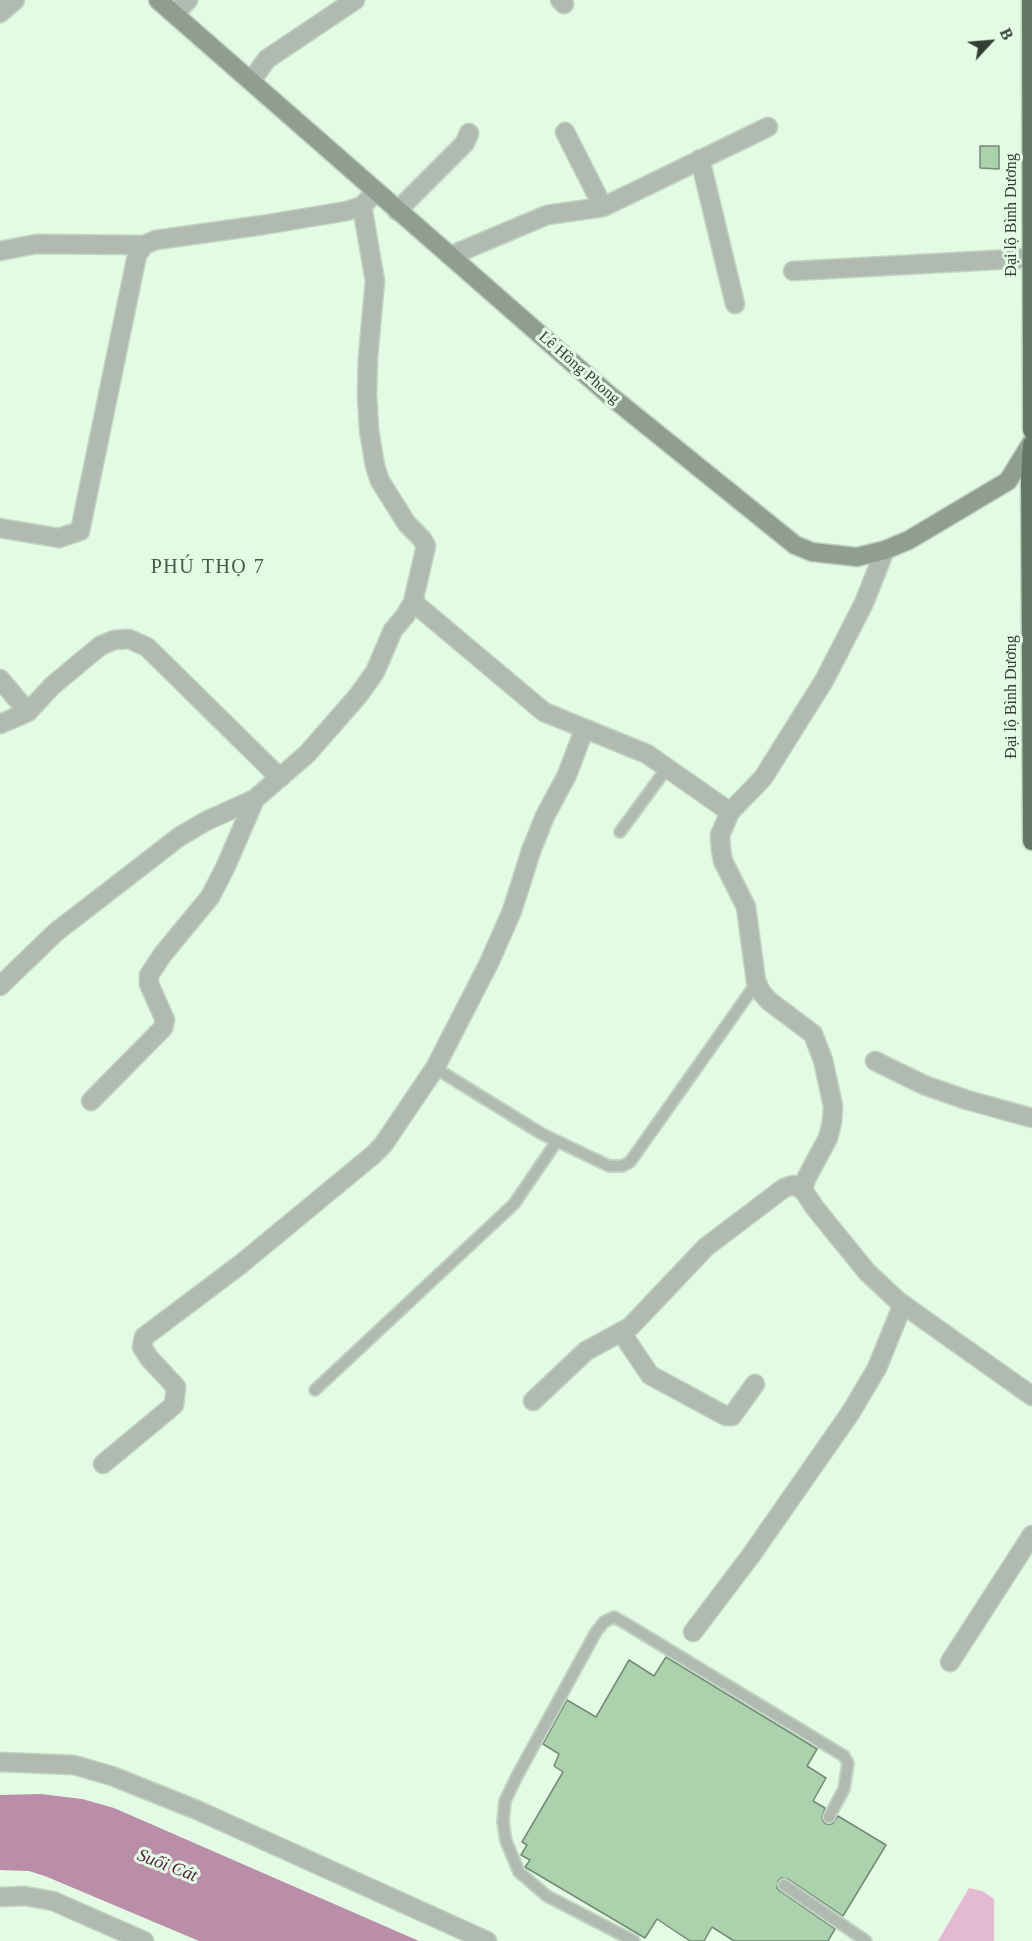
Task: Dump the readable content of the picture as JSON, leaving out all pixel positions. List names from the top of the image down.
{
  "streets": {
    "highway": ["Đại lộ Bình Dương"],
    "street": ["Lê Hồng Phong"]
  },
  "crossings": [
    ["Đại lộ Bình Dương", "Lê Hồng Phong"]
  ],
  "districts": ["PHÚ THỌ 7"],
  "water": ["Suối Cát"],
  "north": "top right"
}
